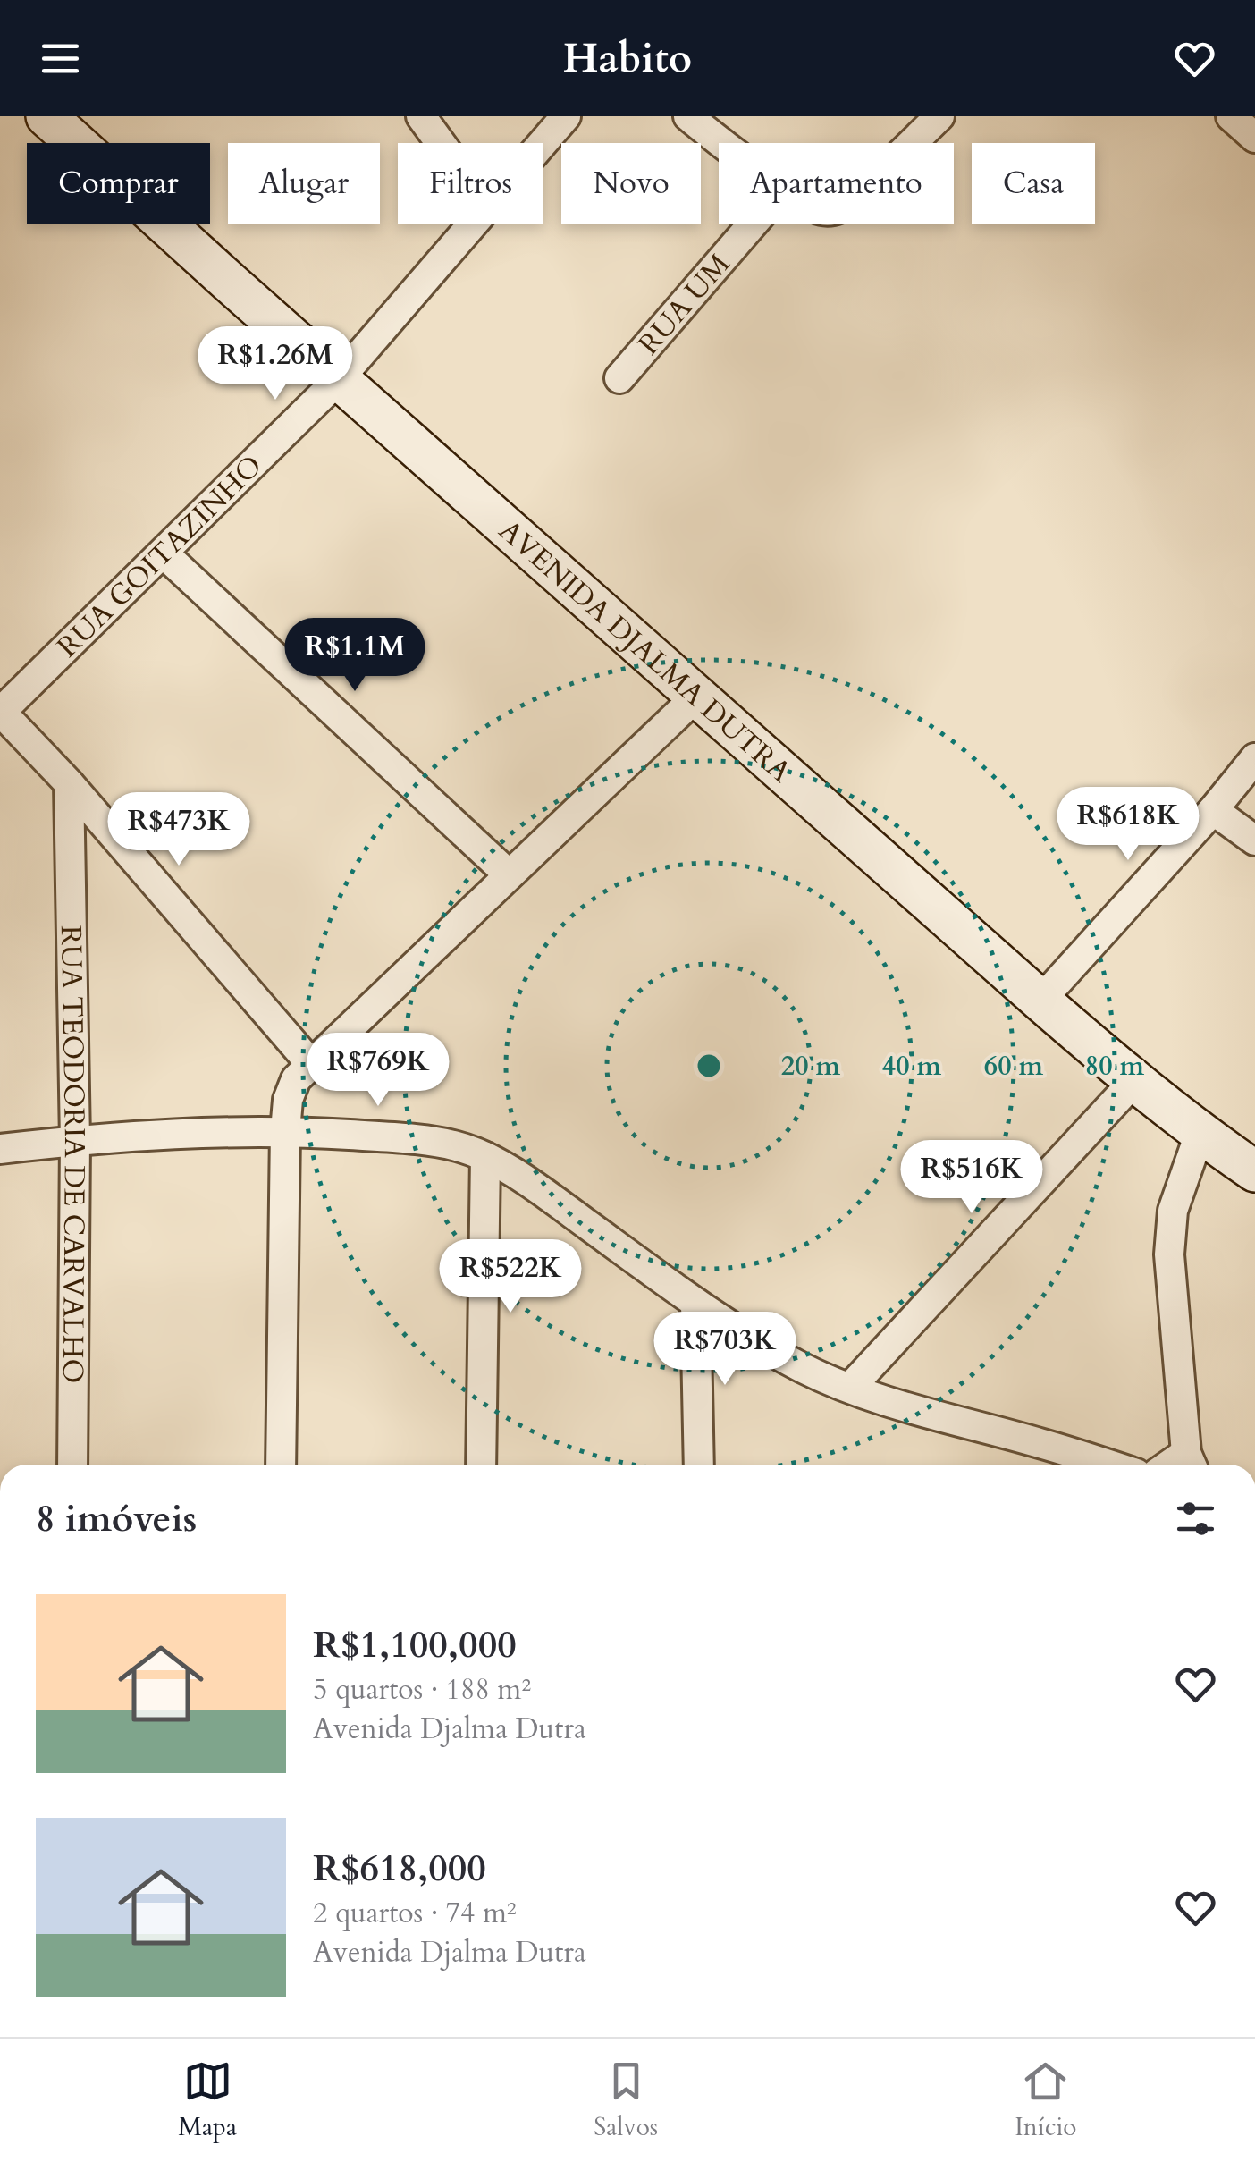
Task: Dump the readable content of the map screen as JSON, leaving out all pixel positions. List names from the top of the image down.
{
  "streets": {
    "street": [
      "RUA UM",
      "RUA GOITAZINHO",
      "AVENIDA DJALMA DUTRA",
      "RUA TEODORIA DE CARVALHO"
    ]
  },
  "crossings": [
    ["RUA GOITAZINHO", "AVENIDA DJALMA DUTRA"]
  ],
  "page": {
    "header": "Habito",
    "chip": [
      "Comprar",
      "Alugar",
      "Filtros",
      "Novo",
      "Apartamento",
      "Casa"
    ],
    "price": [
      "R$1.26M",
      "R$1.1M",
      "R$618K",
      "R$473K",
      "R$769K",
      "R$516K",
      "R$522K",
      "R$703K"
    ],
    "heading": "8 imóveis",
    "list": [
      {
        "name": "R$1,100,000",
        "note": "5 quartos · 188 m² · Avenida Djalma Dutra"
      },
      {
        "name": "R$618,000",
        "note": "2 quartos · 74 m² · Avenida Djalma Dutra"
      }
    ],
    "tabs": ["Mapa", "Salvos", "Início"]
  },
  "rings": [
    "20 m",
    "40 m",
    "60 m",
    "80 m"
  ]
}
